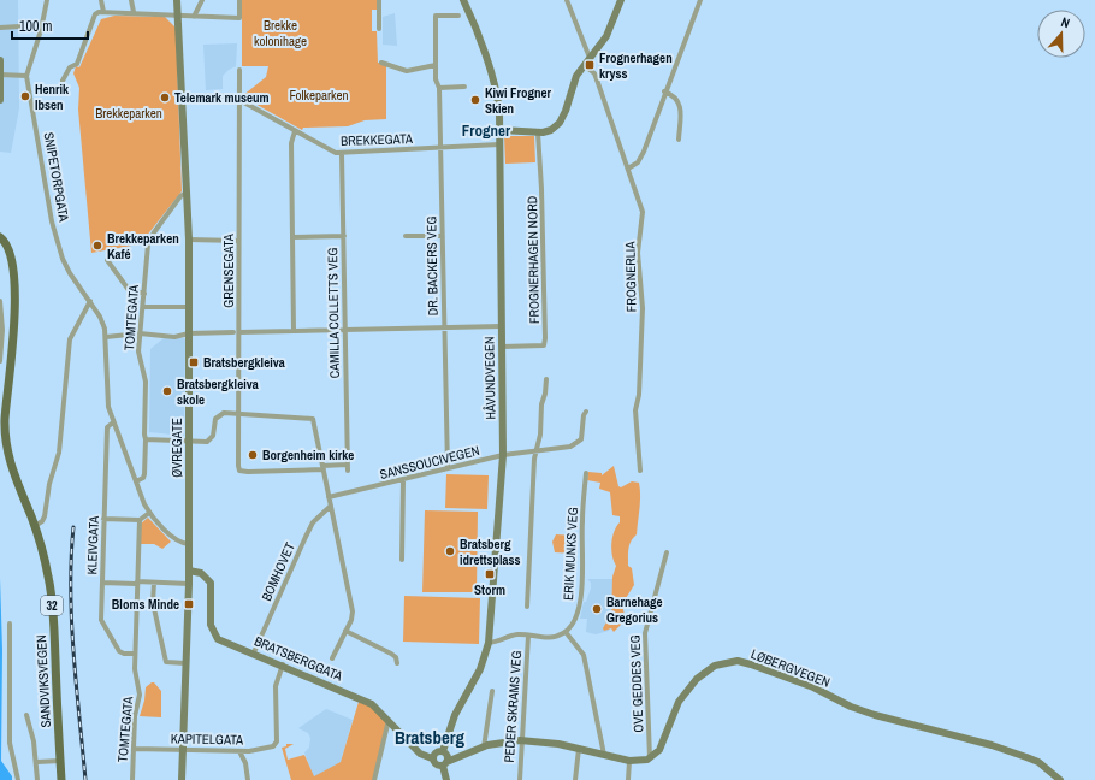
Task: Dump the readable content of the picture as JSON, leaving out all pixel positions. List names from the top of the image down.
{
  "streets": {
    "main road": ["32", "SANDVIKSVEGEN"],
    "street": [
      "BREKKEGATA",
      "SNIPETORPGATA",
      "FROGNERHAGEN NORD",
      "DR. BACKERS VEG",
      "GRENSEGATA",
      "FROGNERLIA",
      "CAMILLA COLLETTS VEG",
      "TOMTEGATA",
      "HÅVUNDVEGEN",
      "ØVREGATE",
      "SANSSOUCIVEGEN",
      "KLEIVGATA",
      "ERIK MUNKS VEG",
      "BOMHOVET",
      "BRATSBERGGATA",
      "LØBERGVEGEN",
      "OVE GEDDES VEG",
      "PEDER SKRAMS VEG",
      "KAPITELGATA"
    ]
  },
  "crossings": [
    ["BREKKEGATA", "DR. BACKERS VEG"],
    ["BREKKEGATA", "GRENSEGATA"],
    ["BREKKEGATA", "CAMILLA COLLETTS VEG"],
    ["BREKKEGATA", "HÅVUNDVEGEN"],
    ["BREKKEGATA", "ØVREGATE"],
    ["FROGNERHAGEN NORD", "HÅVUNDVEGEN"],
    ["DR. BACKERS VEG", "SANSSOUCIVEGEN"],
    ["TOMTEGATA", "ØVREGATE"],
    ["TOMTEGATA", "KLEIVGATA"],
    ["TOMTEGATA", "KAPITELGATA"],
    ["HÅVUNDVEGEN", "SANSSOUCIVEGEN"],
    ["HÅVUNDVEGEN", "BRATSBERGGATA"],
    ["ØVREGATE", "BRATSBERGGATA"],
    ["ØVREGATE", "KAPITELGATA"],
    ["BOMHOVET", "BRATSBERGGATA"],
    ["32", "SANDVIKSVEGEN"],
    ["BRATSBERGGATA", "KAPITELGATA"],
    ["LØBERGVEGEN", "OVE GEDDES VEG"]
  ],
  "districts": ["Frogner", "Bratsberg"],
  "parks": ["Brekke kolonihage", "Folkeparken", "Brekkeparken"],
  "places": {
    "transit": [
      "Frognerhagen kryss",
      "Bratsbergkleiva",
      "Storm",
      "Bloms Minde"
    ],
    "other": [
      "Henrik Ibsen",
      "Telemark museum",
      "Kiwi Frogner Skien",
      "Brekkeparken Kafé",
      "Bratsbergkleiva skole",
      "Borgenheim kirke",
      "Bratsberg idrettsplass",
      "Barnehage Gregorius"
    ]
  },
  "scale_bar": "100 m",
  "north": "top"
}
